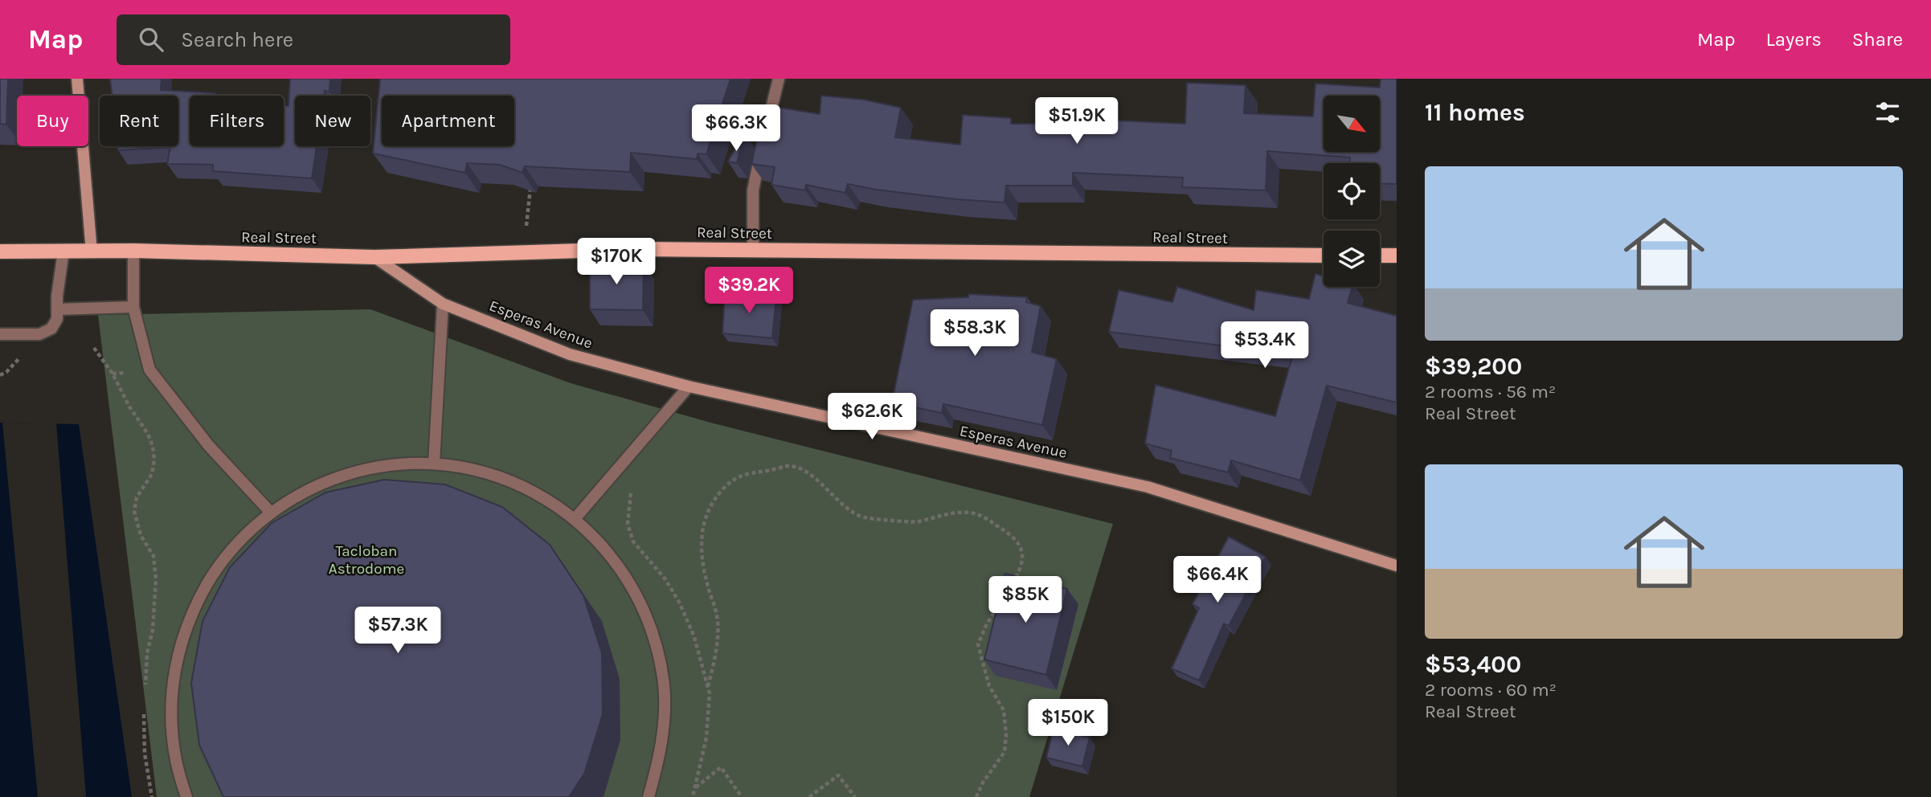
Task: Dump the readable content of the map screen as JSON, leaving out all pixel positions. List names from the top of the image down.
{
  "streets": {
    "main road": ["Real Street"],
    "street": ["Esperas Avenue"]
  },
  "crossings": [
    ["Real Street", "Esperas Avenue"]
  ],
  "parks": ["Tacloban Astrodome"],
  "north": "bottom right",
  "page": {
    "header": "Map",
    "search": "Search here",
    "nav": ["Map", "Layers", "Share"],
    "heading": "11 homes",
    "chip": [
      "Buy",
      "Rent",
      "Filters",
      "New",
      "Apartment"
    ],
    "price": [
      "$51.9K",
      "$66.3K",
      "$170K",
      "$39.2K",
      "$58.3K",
      "$53.4K",
      "$62.6K",
      "$66.4K",
      "$85K",
      "$57.3K",
      "$150K"
    ],
    "list": [
      {
        "name": "$39,200",
        "note": "2 rooms · 56 m² · Real Street"
      },
      {
        "name": "$53,400",
        "note": "2 rooms · 60 m² · Real Street"
      }
    ]
  }
}
